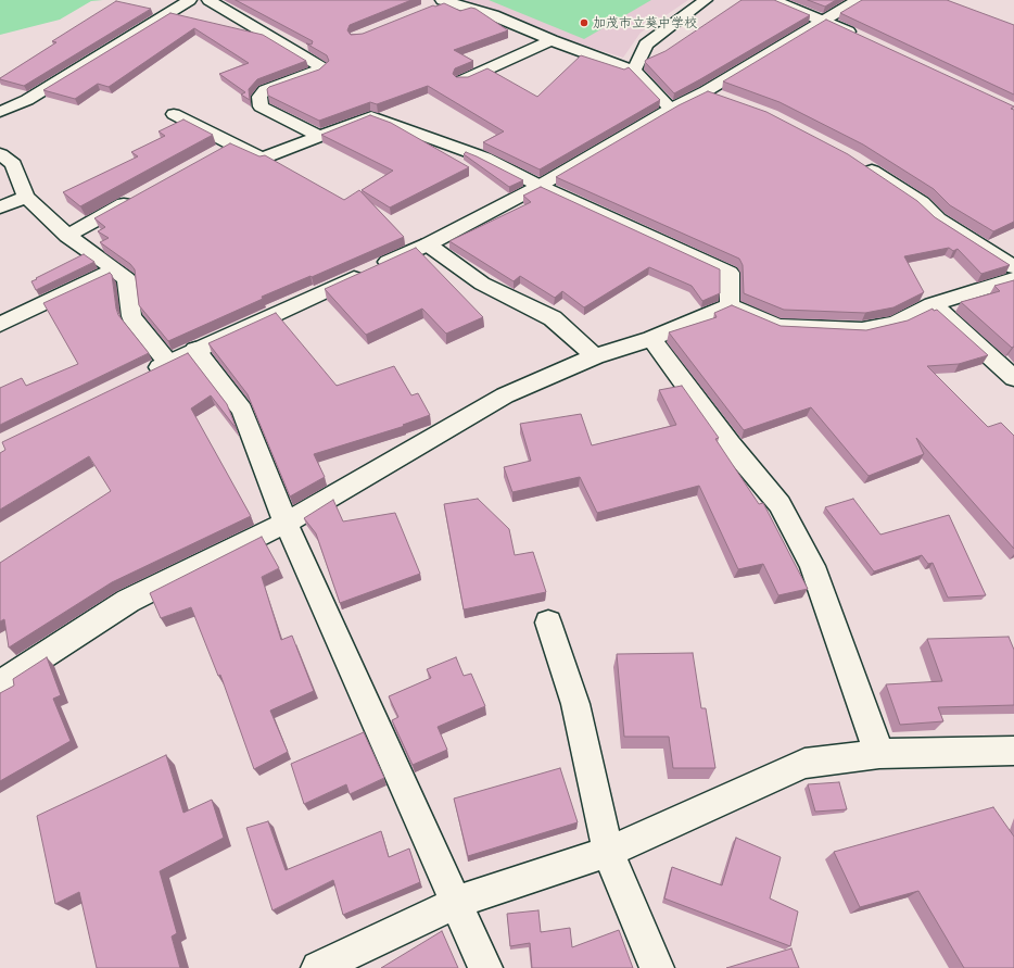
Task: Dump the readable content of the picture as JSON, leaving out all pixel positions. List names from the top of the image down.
{
  "places": ["加茂市立葵中学校"]
}
